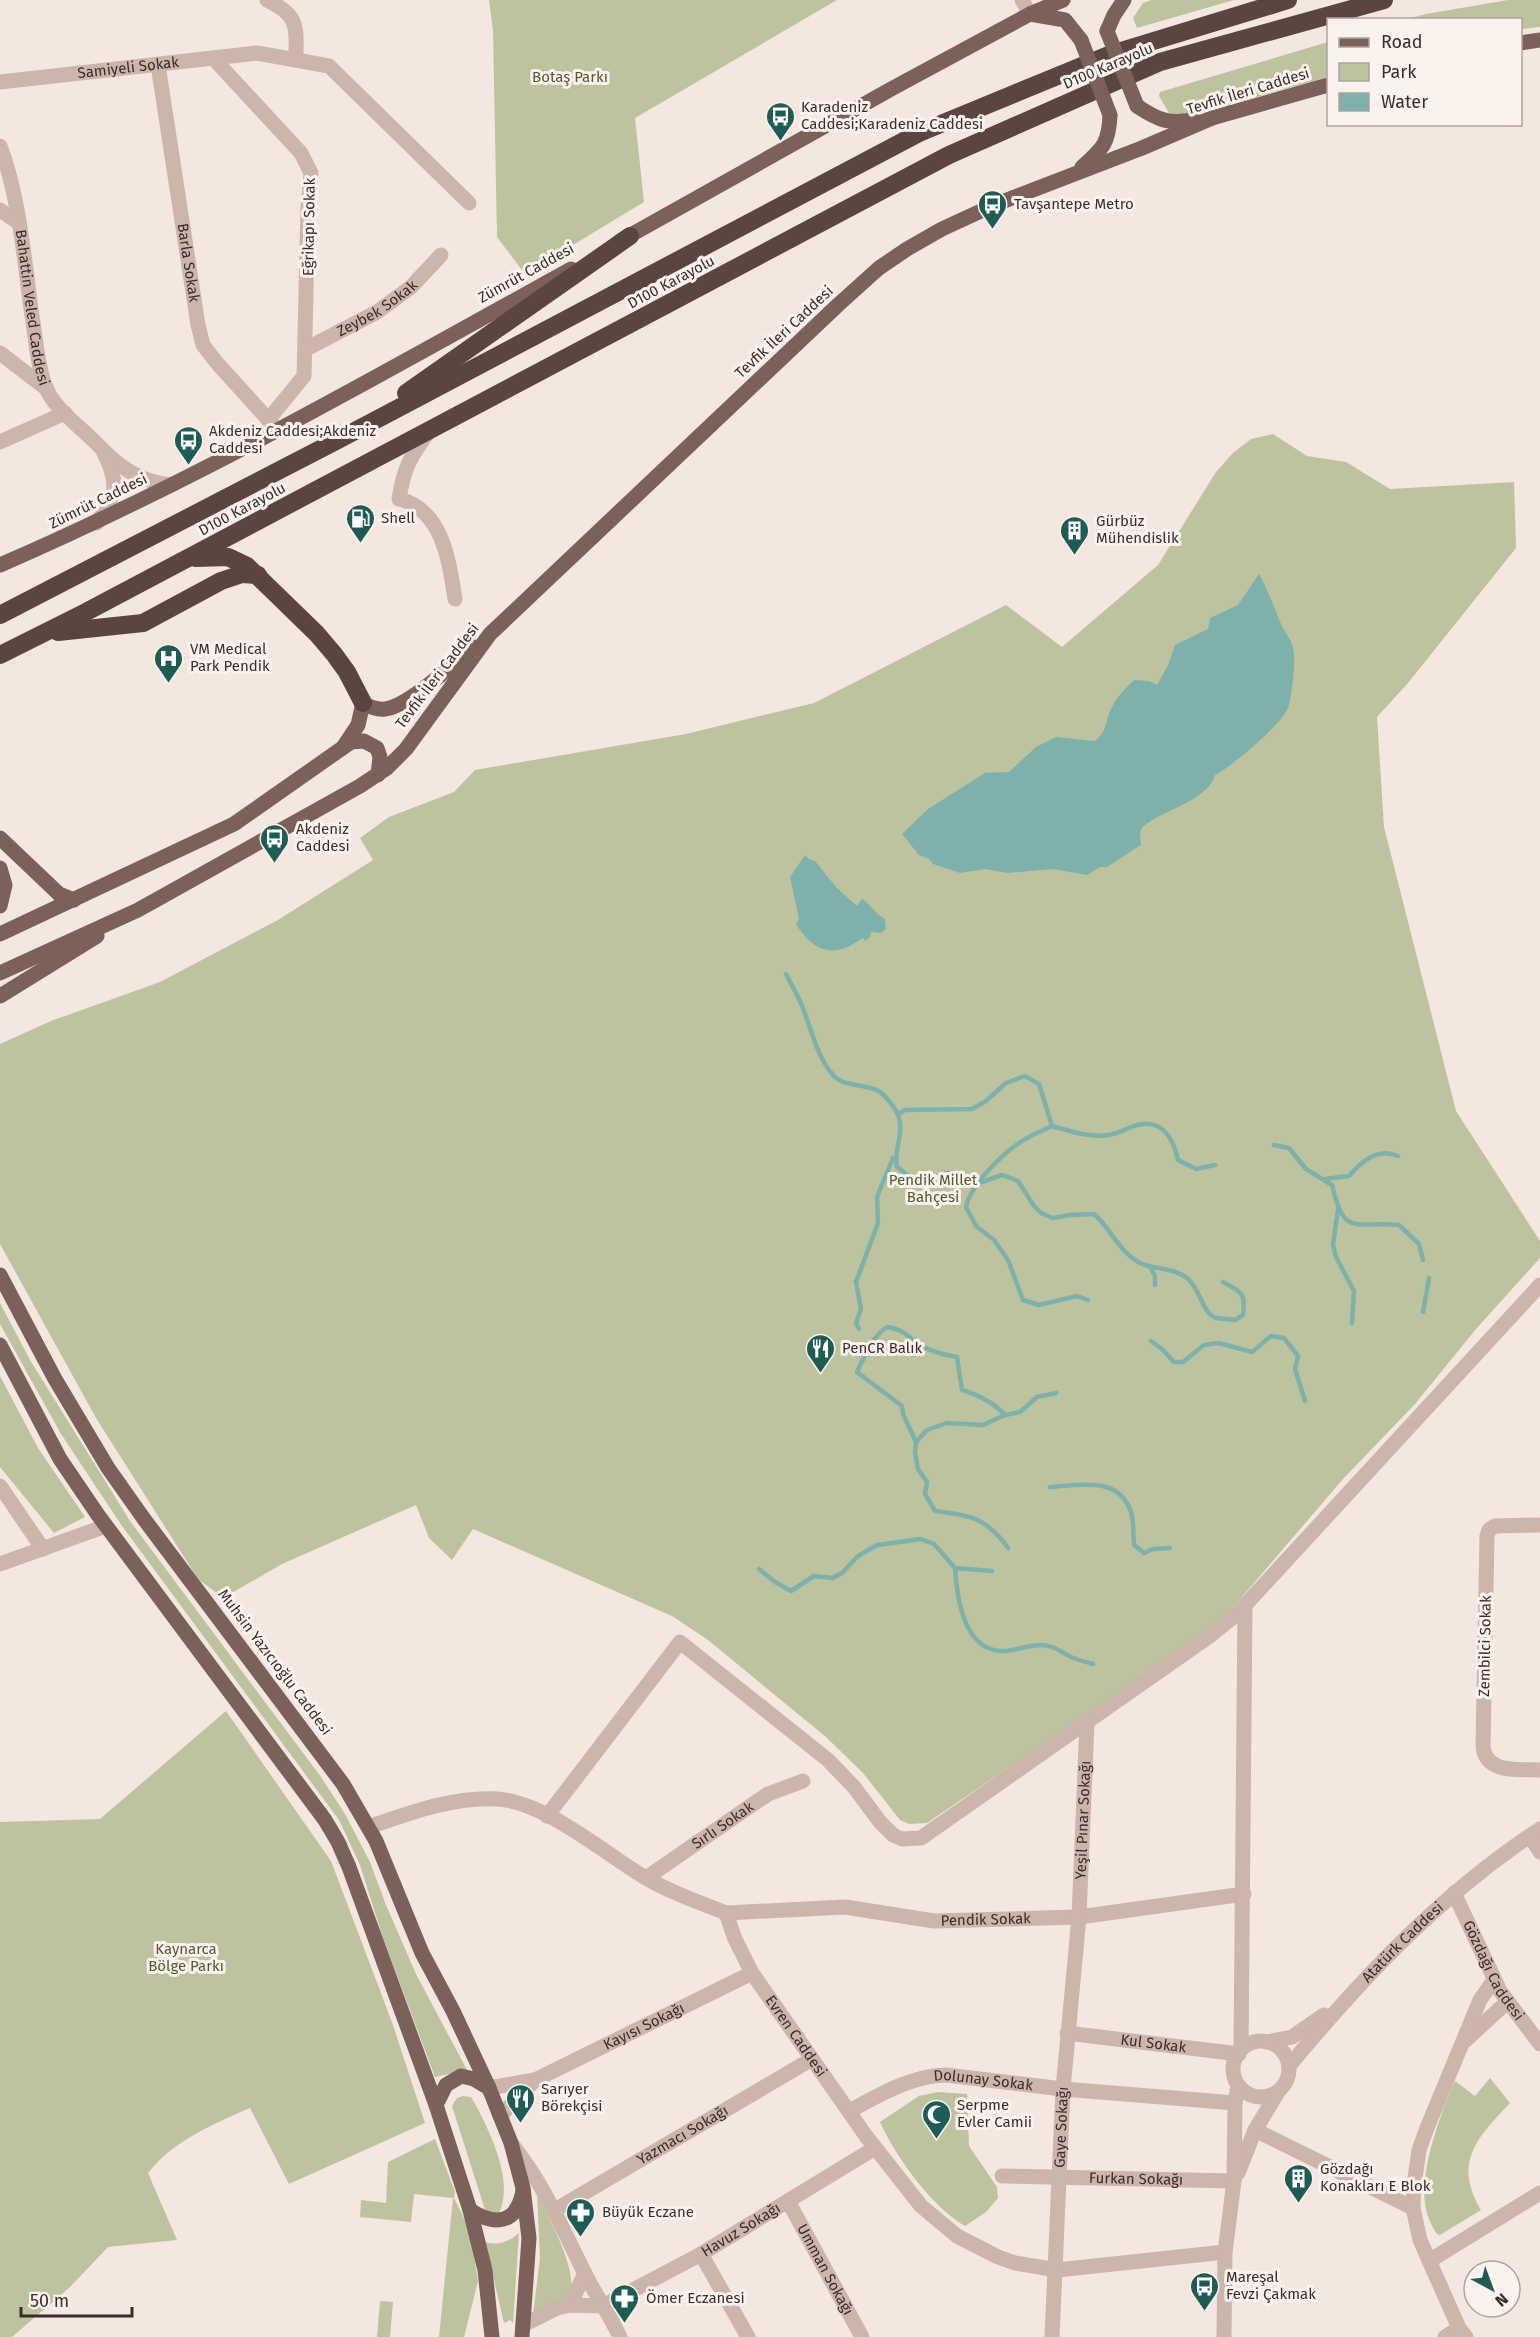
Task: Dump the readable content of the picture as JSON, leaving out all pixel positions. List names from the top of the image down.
{
  "streets": {
    "highway": ["D100 Karayolu"],
    "main road": ["Tevfik İleri Caddesi", "Zümrüt Caddesi", "Muhsin Yazıcıoğlu Caddesi"],
    "street": [
      "Samiyeli Sokak",
      "Eğrikapı Sokak",
      "Barla Sokak",
      "Zeybek Sokak",
      "Bahattin Veled Caddesi",
      "Zembilci Sokak",
      "Yeşil Pınar Sokağı",
      "Sırlı Sokak",
      "Pendik Sokak",
      "Atatürk Caddesi",
      "Gözdağı Caddesi",
      "Kayısı Sokağı",
      "Evren Caddesi",
      "Kul Sokak",
      "Dolunay Sokak",
      "Gaye Sokağı",
      "Yazmacı Sokağı",
      "Furkan Sokağı",
      "Havuz Sokağı",
      "Umman Sokağı"
    ]
  },
  "crossings": [
    ["Samiyeli Sokak", "Eğrikapı Sokak"],
    ["Samiyeli Sokak", "Barla Sokak"],
    ["Eğrikapı Sokak", "Barla Sokak"],
    ["Eğrikapı Sokak", "Zümrüt Caddesi"],
    ["Eğrikapı Sokak", "Zeybek Sokak"],
    ["Barla Sokak", "Zümrüt Caddesi"],
    ["Yeşil Pınar Sokağı", "Pendik Sokak"],
    ["Yeşil Pınar Sokağı", "Gaye Sokağı"],
    ["Pendik Sokak", "Evren Caddesi"],
    ["Pendik Sokak", "Gaye Sokağı"],
    ["Atatürk Caddesi", "Gözdağı Caddesi"],
    ["Atatürk Caddesi", "Kul Sokak"],
    ["Kayısı Sokağı", "Evren Caddesi"],
    ["Evren Caddesi", "Dolunay Sokak"],
    ["Evren Caddesi", "Gaye Sokağı"],
    ["Evren Caddesi", "Yazmacı Sokağı"],
    ["Evren Caddesi", "Havuz Sokağı"],
    ["Kul Sokak", "Gaye Sokağı"],
    ["Dolunay Sokak", "Gaye Sokağı"],
    ["Gaye Sokağı", "Furkan Sokağı"],
    ["Havuz Sokağı", "Umman Sokağı"]
  ],
  "parks": ["Botaş Parkı", "Pendik Millet Bahçesi", "Kaynarca Bölge Parkı"],
  "places": {
    "bus stop": [
      "Karadeniz Caddesi;Karadeni̇z Caddesi̇",
      "Tavşantepe Metro",
      "Akdeniz Caddesi;Akdeni̇z Caddesi̇",
      "Akdeni̇z Caddesi̇",
      "Mareşal Fevzi̇ Çakmak"
    ],
    "fuel station": ["Shell"],
    "building": ["Gürbüz Mühendislik", "Gözdağı Konakları E Blok"],
    "hospital": ["VM Medical Park Pendik"],
    "restaurant": ["PenCR Balık", "Sarıyer Börekçisi"],
    "mosque": ["Serpme Evler Camii"],
    "pharmacy": ["Büyük Eczane", "Ömer Eczanesi"]
  },
  "legend": ["Road", "Park", "Water"],
  "scale_bar": "50 m",
  "north": "bottom right"
}
